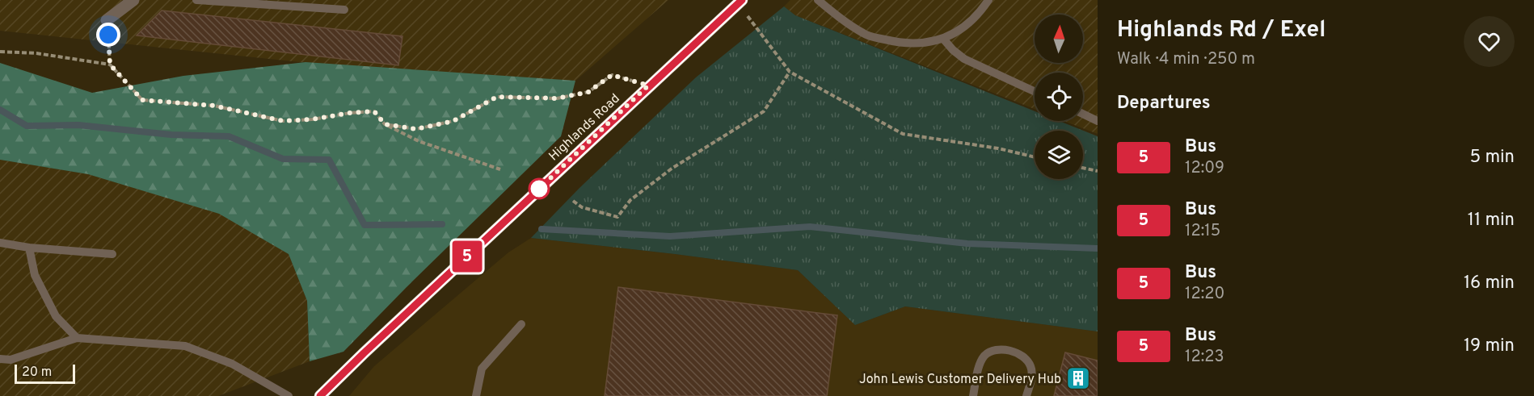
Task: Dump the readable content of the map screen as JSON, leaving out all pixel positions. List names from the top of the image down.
{
  "streets": {
    "street": ["Highlands Road"]
  },
  "places": {
    "building": ["John Lewis Customer Delivery Hub"]
  },
  "lines": ["bus line 5"],
  "scale_bar": "20 m",
  "north": "top",
  "page": {
    "on_map": "5",
    "heading": [
      ["Highlands Rd / Exel", "Walk · 4 min · 250 m"],
      "Departures"
    ],
    "list": [
      {
        "mark": "5",
        "name": "Bus",
        "note": "12:09",
        "value": "5 min"
      },
      {
        "mark": "5",
        "name": "Bus",
        "note": "12:15",
        "value": "11 min"
      },
      {
        "mark": "5",
        "name": "Bus",
        "note": "12:20",
        "value": "16 min"
      },
      {
        "mark": "5",
        "name": "Bus",
        "note": "12:23",
        "value": "19 min"
      }
    ],
    "scale": "20 m"
  }
}
